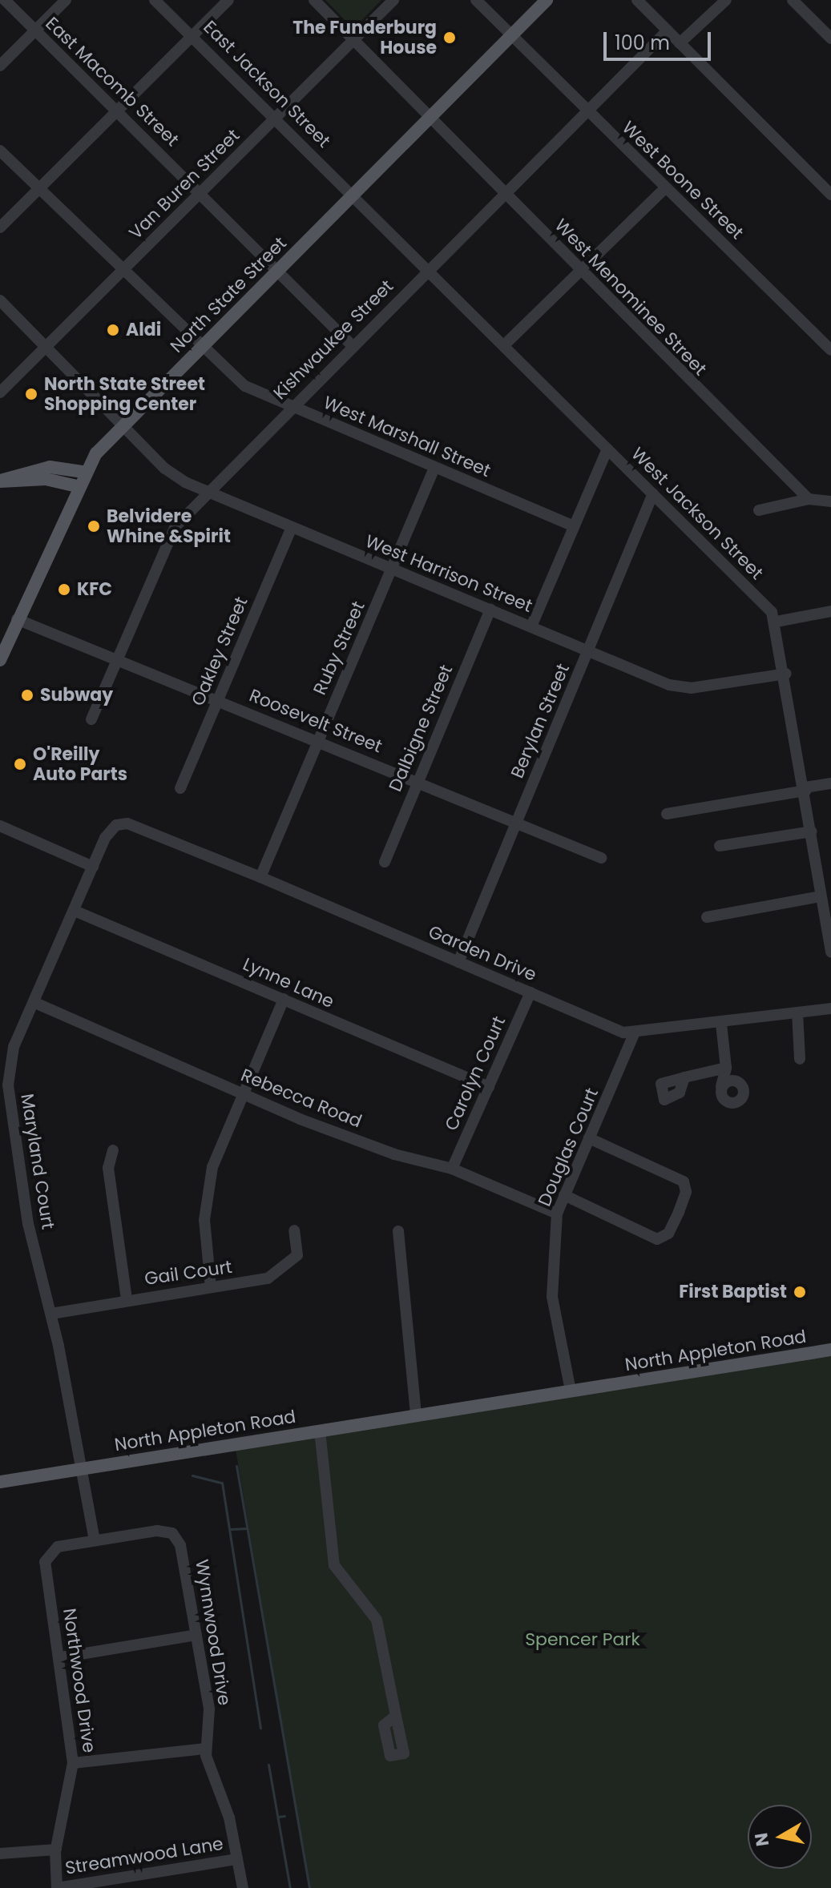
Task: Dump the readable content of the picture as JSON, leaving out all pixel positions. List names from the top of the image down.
{
  "streets": {
    "main road": ["North State Street", "North Appleton Road"],
    "street": [
      "East Macomb Street",
      "East Jackson Street",
      "West Boone Street",
      "Van Buren Street",
      "West Menominee Street",
      "Kishwaukee Street",
      "West Marshall Street",
      "West Jackson Street",
      "West Harrison Street",
      "Ruby Street",
      "Oakley Street",
      "Roosevelt Street",
      "Berylan Street",
      "Dalbigne Street",
      "Garden Drive",
      "Lynne Lane",
      "Carolyn Court",
      "Rebecca Road",
      "Douglas Court",
      "Maryland Court",
      "Gail Court",
      "Wynnwood Drive",
      "Northwood Drive",
      "Streamwood Lane"
    ]
  },
  "crossings": [
    ["East Macomb Street", "Van Buren Street"],
    ["East Macomb Street", "North State Street"],
    ["East Macomb Street", "Kishwaukee Street"],
    ["East Jackson Street", "Van Buren Street"],
    ["East Jackson Street", "North State Street"],
    ["East Jackson Street", "West Jackson Street"],
    ["West Boone Street", "North State Street"],
    ["West Boone Street", "Kishwaukee Street"],
    ["Van Buren Street", "West Menominee Street"],
    ["Van Buren Street", "West Marshall Street"],
    ["Van Buren Street", "West Harrison Street"],
    ["North State Street", "West Menominee Street"],
    ["North State Street", "West Marshall Street"],
    ["North State Street", "West Jackson Street"],
    ["North State Street", "West Harrison Street"],
    ["North State Street", "Roosevelt Street"],
    ["West Menominee Street", "Kishwaukee Street"],
    ["Kishwaukee Street", "West Marshall Street"],
    ["Kishwaukee Street", "West Jackson Street"],
    ["Kishwaukee Street", "West Harrison Street"],
    ["Kishwaukee Street", "Roosevelt Street"],
    ["West Marshall Street", "Ruby Street"],
    ["West Jackson Street", "Berylan Street"],
    ["West Harrison Street", "Ruby Street"],
    ["West Harrison Street", "Oakley Street"],
    ["West Harrison Street", "Berylan Street"],
    ["West Harrison Street", "Dalbigne Street"],
    ["Ruby Street", "Roosevelt Street"],
    ["Ruby Street", "Garden Drive"],
    ["Oakley Street", "Roosevelt Street"],
    ["Roosevelt Street", "Berylan Street"],
    ["Roosevelt Street", "Dalbigne Street"],
    ["Berylan Street", "Garden Drive"],
    ["Garden Drive", "Carolyn Court"],
    ["Garden Drive", "Douglas Court"],
    ["Garden Drive", "Maryland Court"],
    ["Lynne Lane", "Carolyn Court"],
    ["Lynne Lane", "Maryland Court"],
    ["Carolyn Court", "Rebecca Road"],
    ["Rebecca Road", "Douglas Court"],
    ["Rebecca Road", "Maryland Court"],
    ["Douglas Court", "North Appleton Road"],
    ["Maryland Court", "Gail Court"],
    ["Maryland Court", "North Appleton Road"],
    ["Maryland Court", "Wynnwood Drive"],
    ["Maryland Court", "Northwood Drive"],
    ["Wynnwood Drive", "Northwood Drive"],
    ["Wynnwood Drive", "Streamwood Lane"],
    ["Northwood Drive", "Streamwood Lane"]
  ],
  "parks": ["Spencer Park"],
  "places": [
    "The Funderburg House",
    "Aldi",
    "North State Street Shopping Center",
    "Belvidere Whine &Spirit",
    "KFC",
    "Subway",
    "O'Reilly Auto Parts",
    "First Baptist"
  ],
  "scale_bar": "100 m",
  "north": "left"
}
